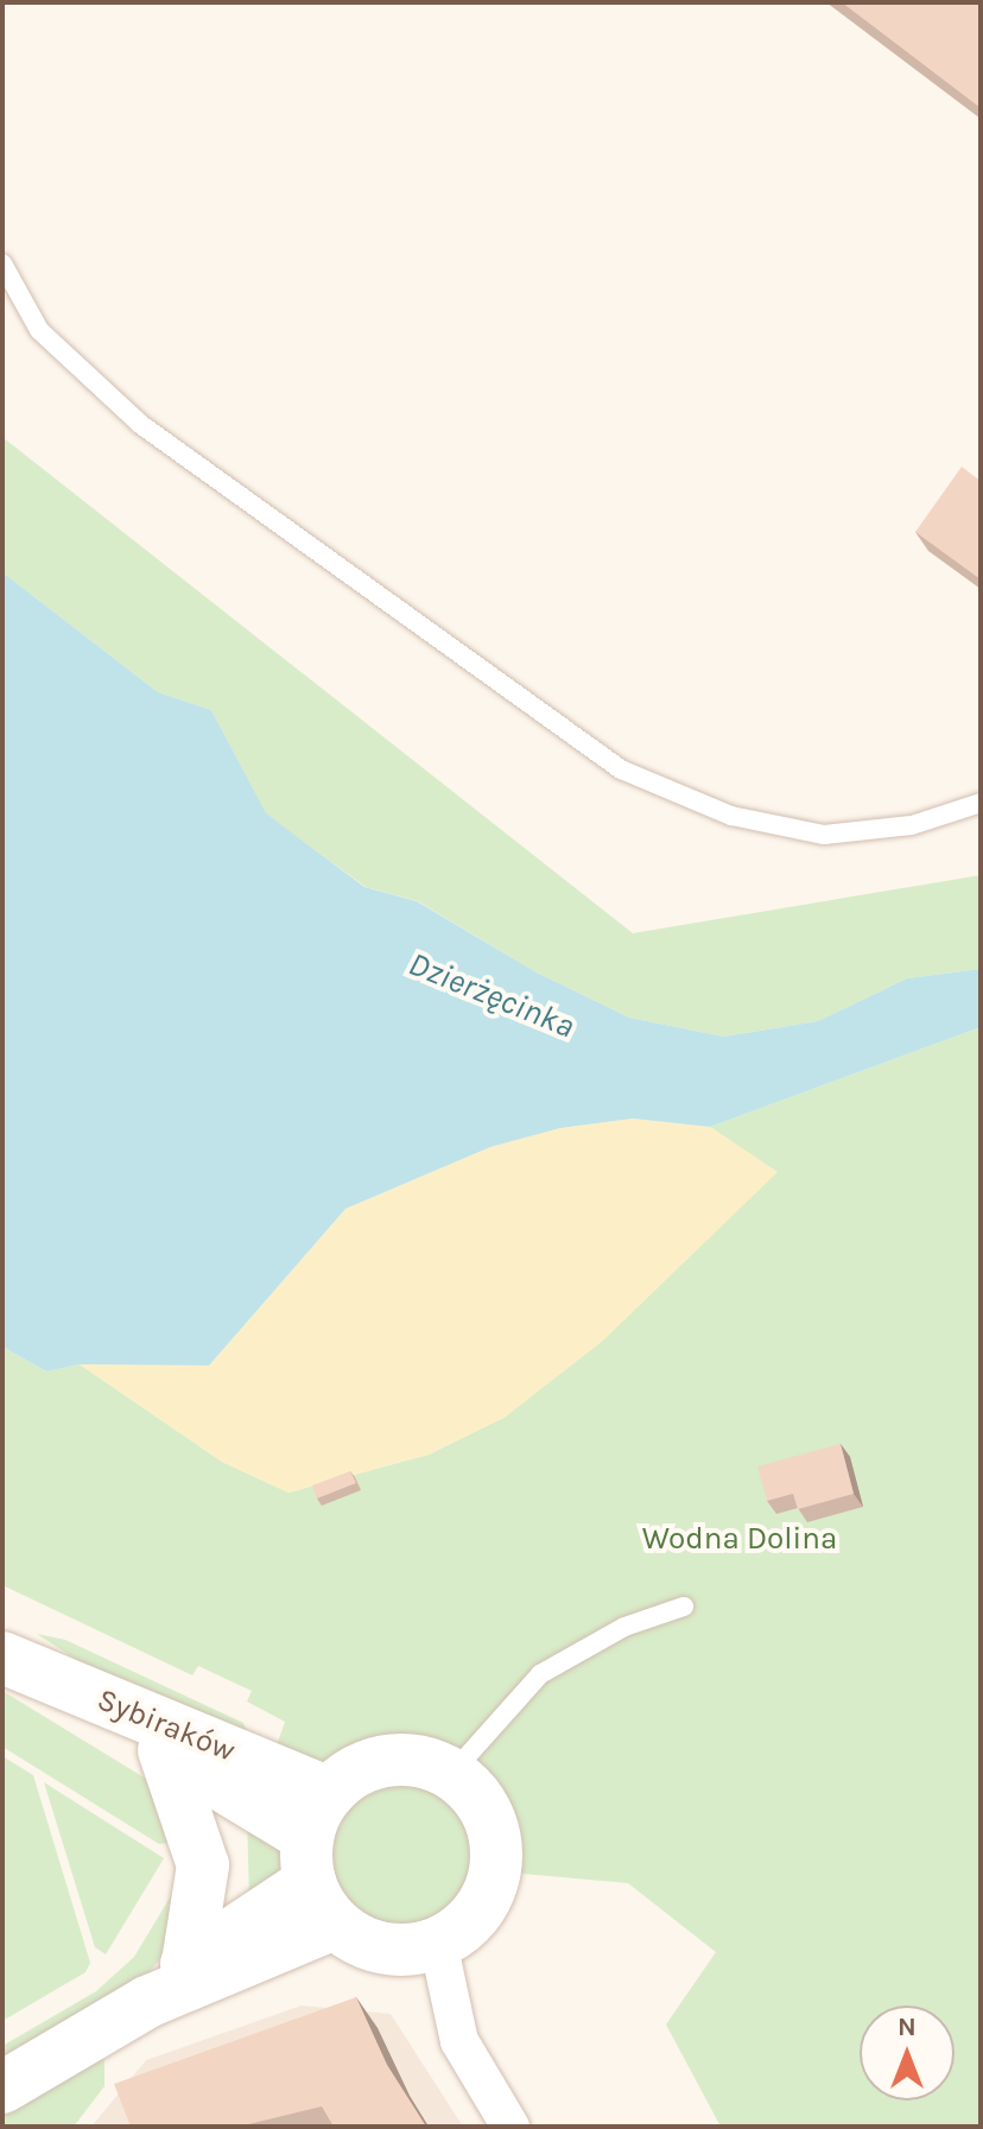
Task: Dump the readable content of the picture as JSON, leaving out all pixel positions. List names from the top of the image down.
{
  "streets": {
    "street": ["Sybiraków"]
  },
  "water": ["Dzierżęcinka"],
  "parks": ["Wodna Dolina"],
  "north": "top"
}
